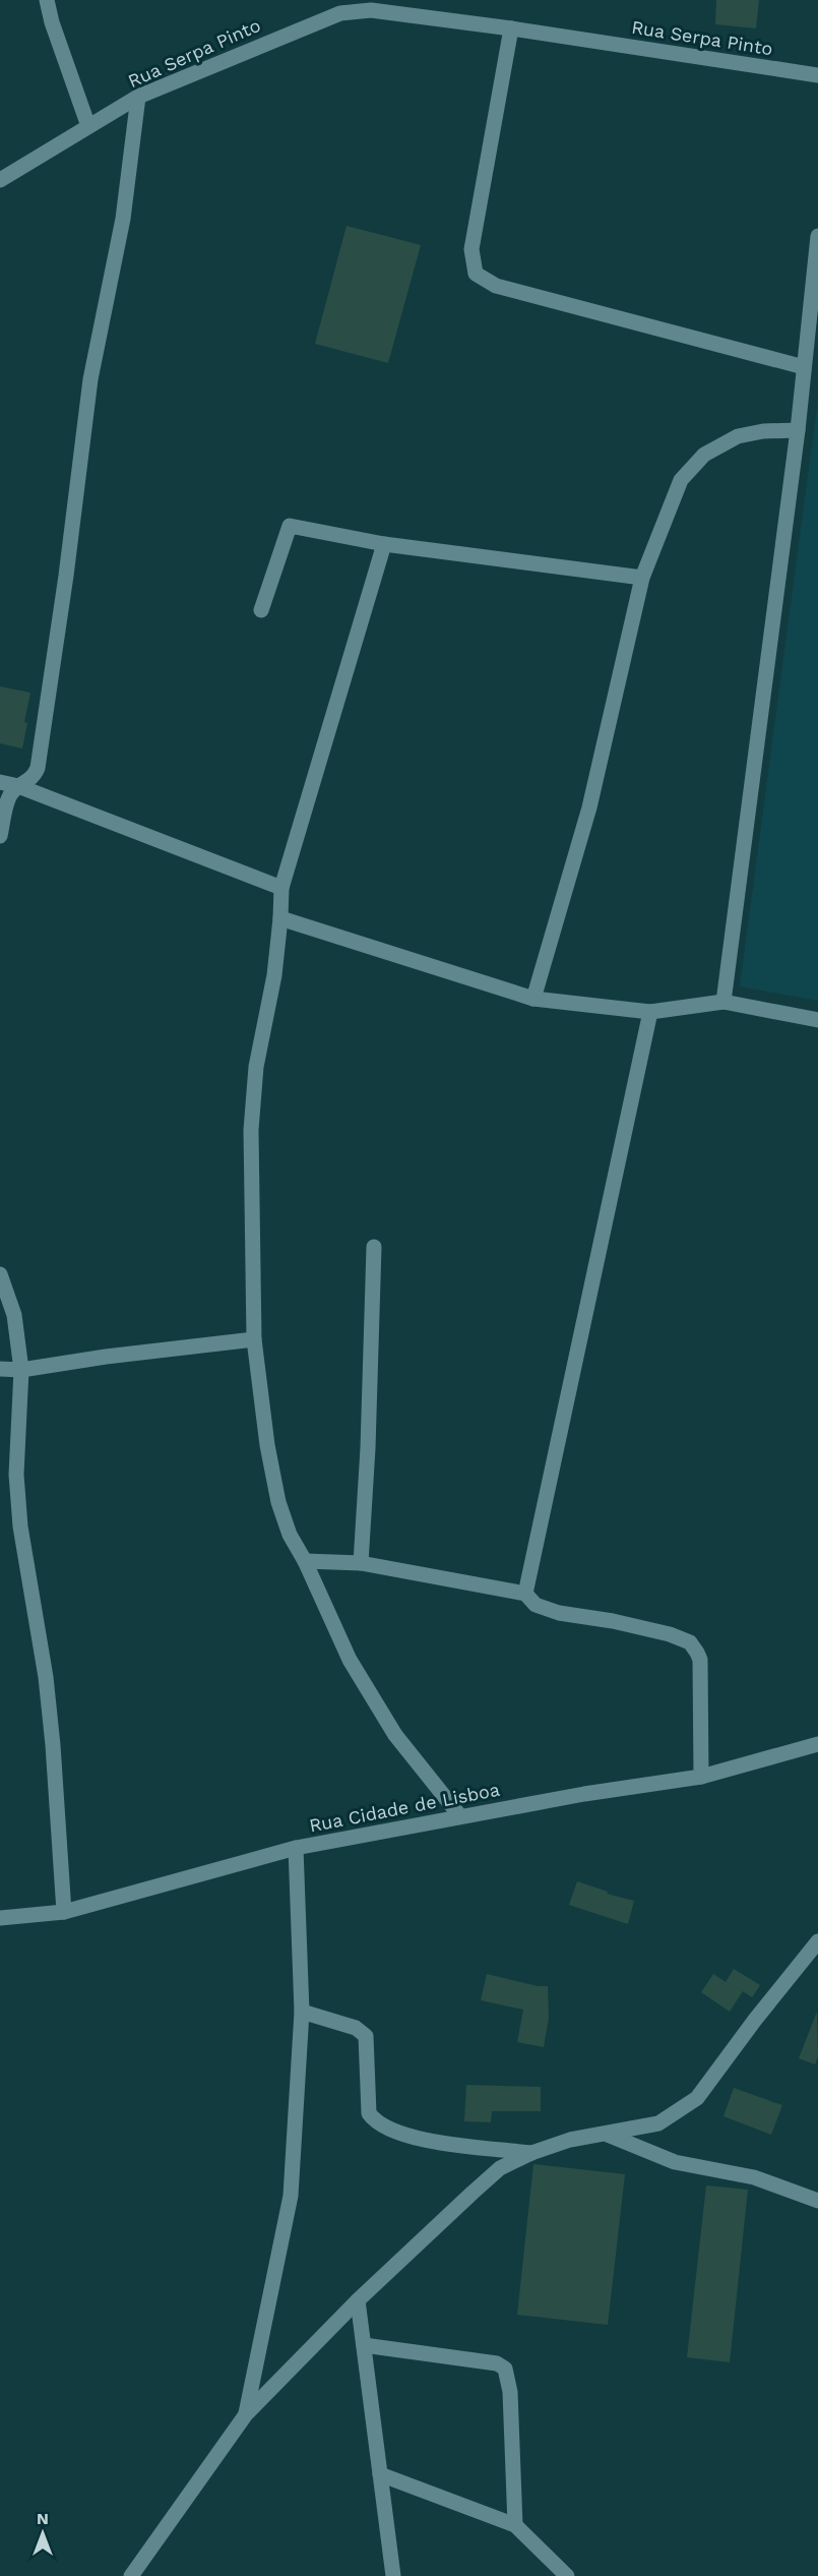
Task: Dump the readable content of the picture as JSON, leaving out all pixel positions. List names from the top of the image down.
{
  "streets": {
    "street": ["Rua Serpa Pinto", "Rua Cidade de Lisboa"]
  },
  "north": "top"
}
